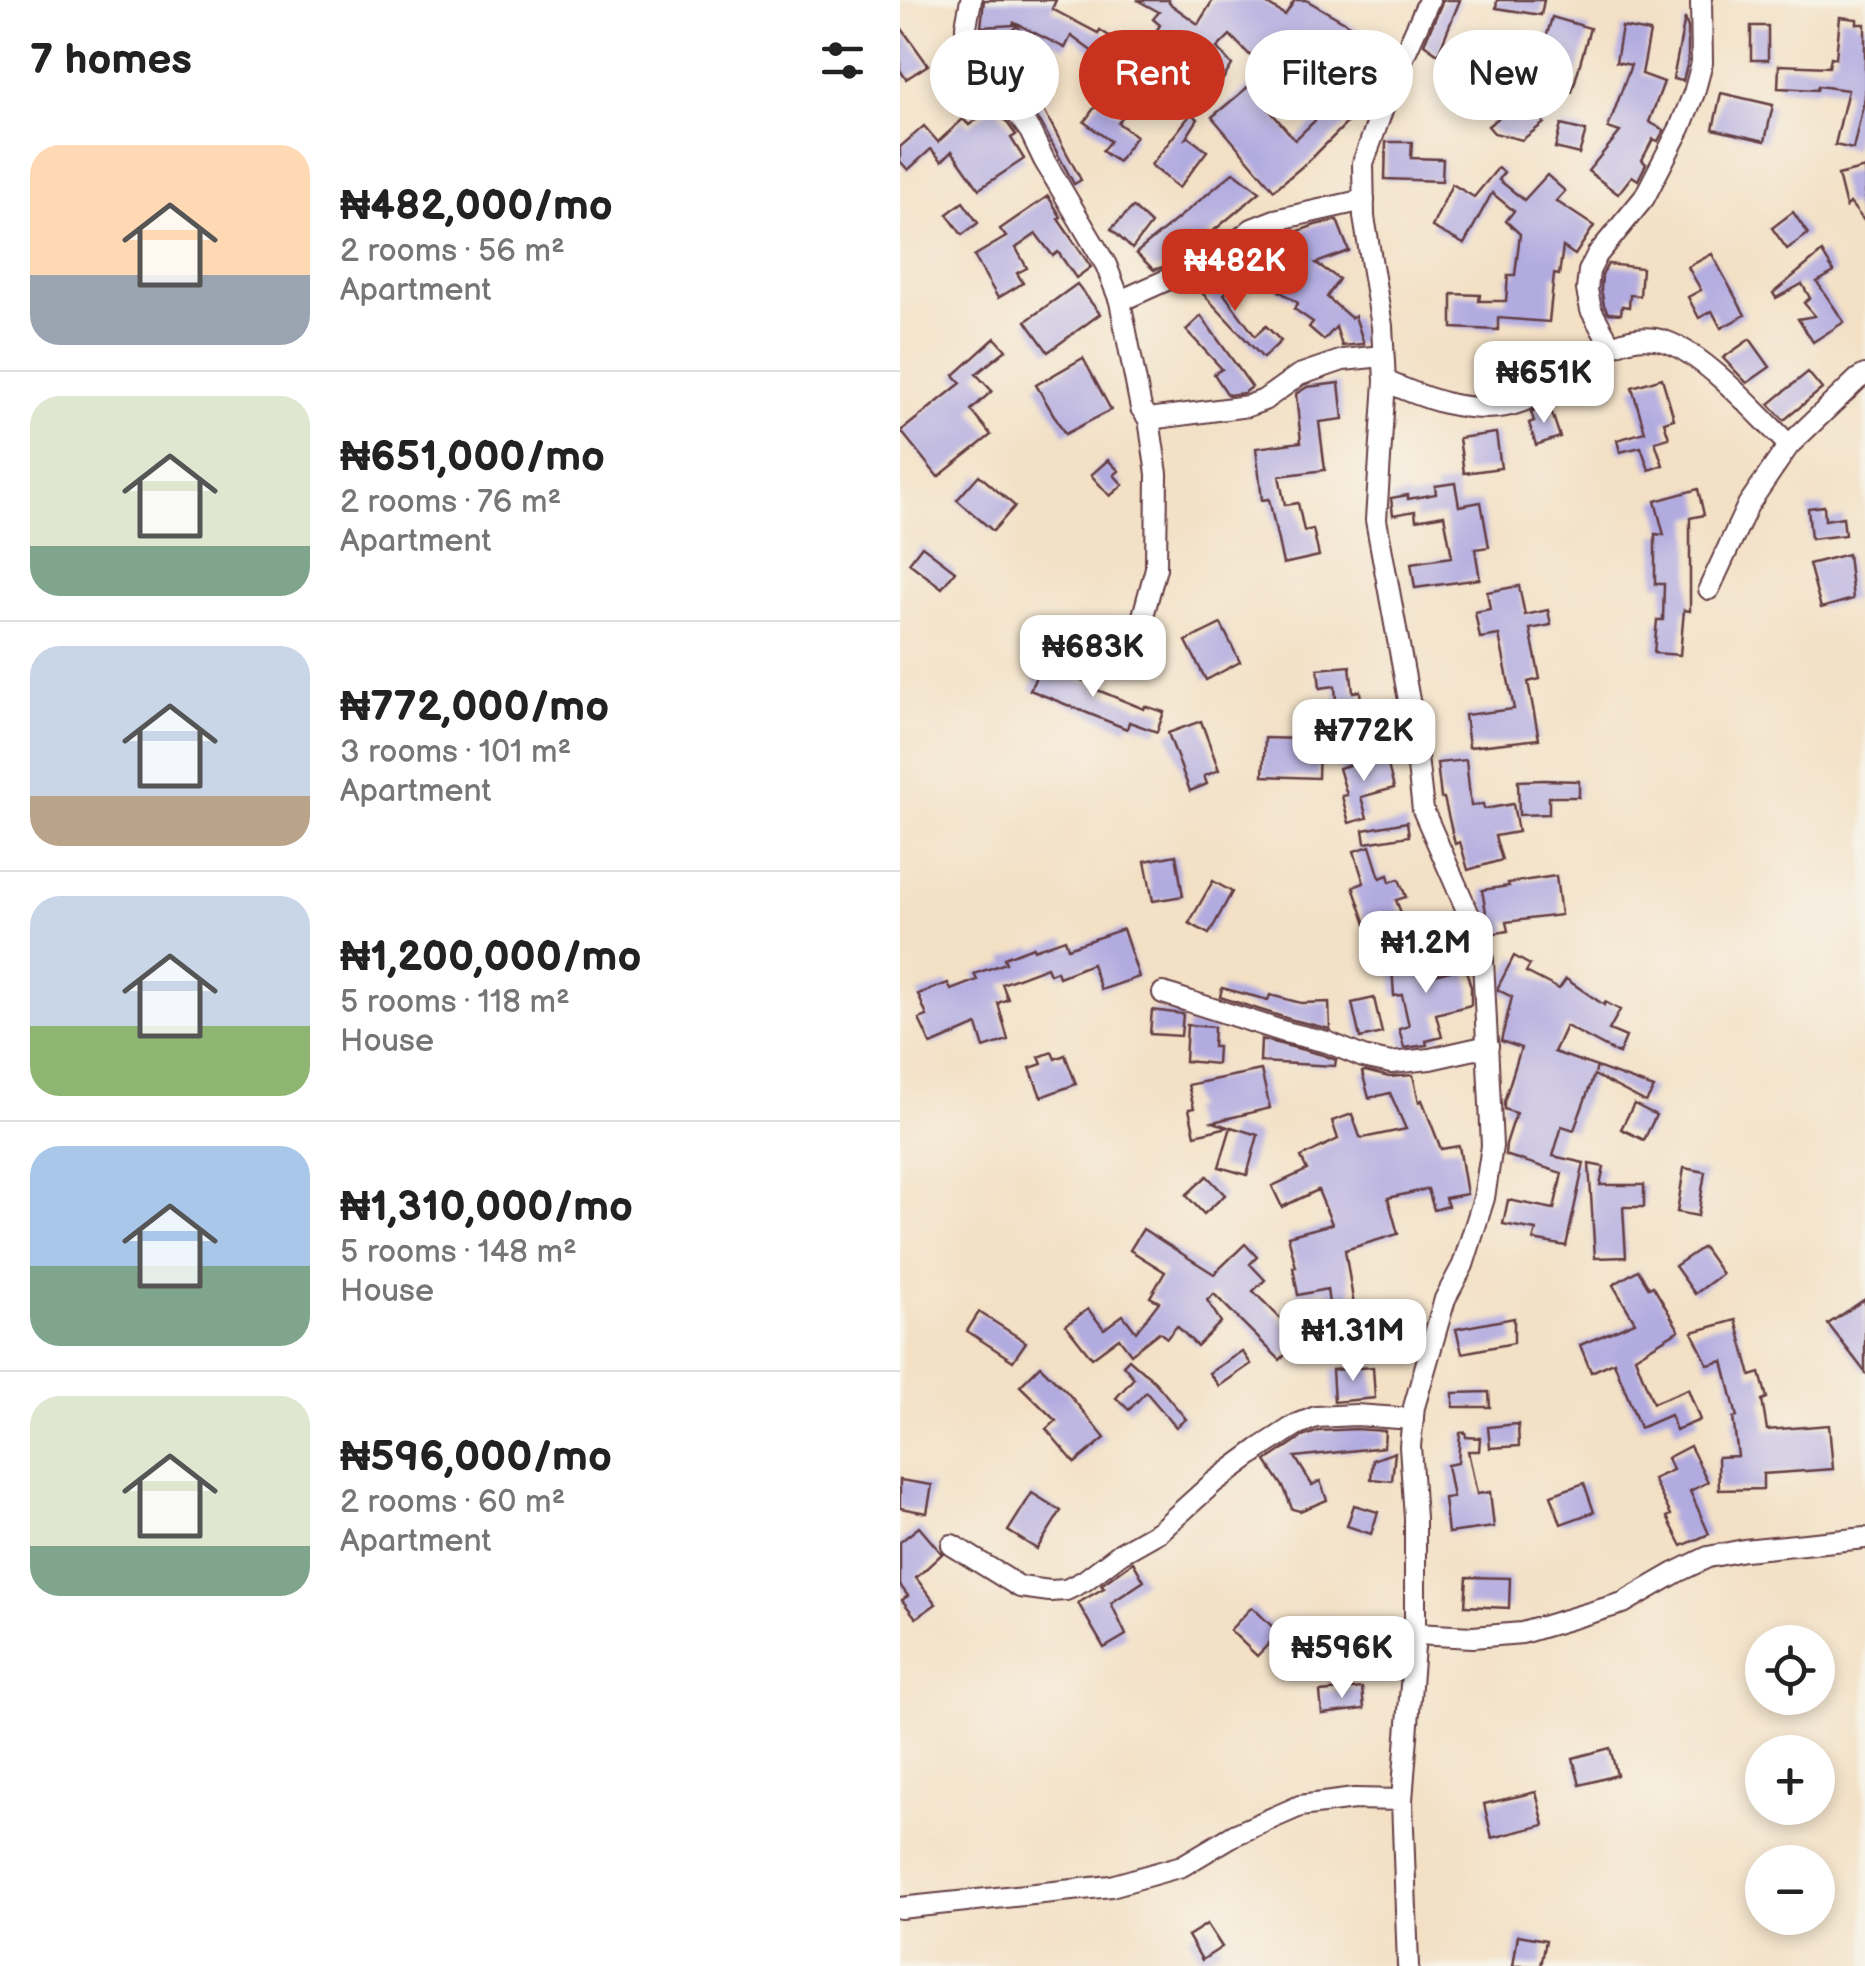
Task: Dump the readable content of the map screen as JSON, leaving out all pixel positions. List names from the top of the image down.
{
  "page": {
    "heading": "7 homes",
    "chip": [
      "Buy",
      "Rent",
      "Filters",
      "New"
    ],
    "list": [
      {
        "name": "₦482,000/mo",
        "note": "2 rooms · 56 m² · Apartment"
      },
      {
        "name": "₦651,000/mo",
        "note": "2 rooms · 76 m² · Apartment"
      },
      {
        "name": "₦772,000/mo",
        "note": "3 rooms · 101 m² · Apartment"
      },
      {
        "name": "₦1,200,000/mo",
        "note": "5 rooms · 118 m² · House"
      },
      {
        "name": "₦1,310,000/mo",
        "note": "5 rooms · 148 m² · House"
      },
      {
        "name": "₦596,000/mo",
        "note": "2 rooms · 60 m² · Apartment"
      }
    ],
    "price": [
      "₦482K",
      "₦651K",
      "₦683K",
      "₦772K",
      "₦1.2M",
      "₦1.31M",
      "₦596K"
    ],
    "map_buttons": ["+", "−"]
  }
}
